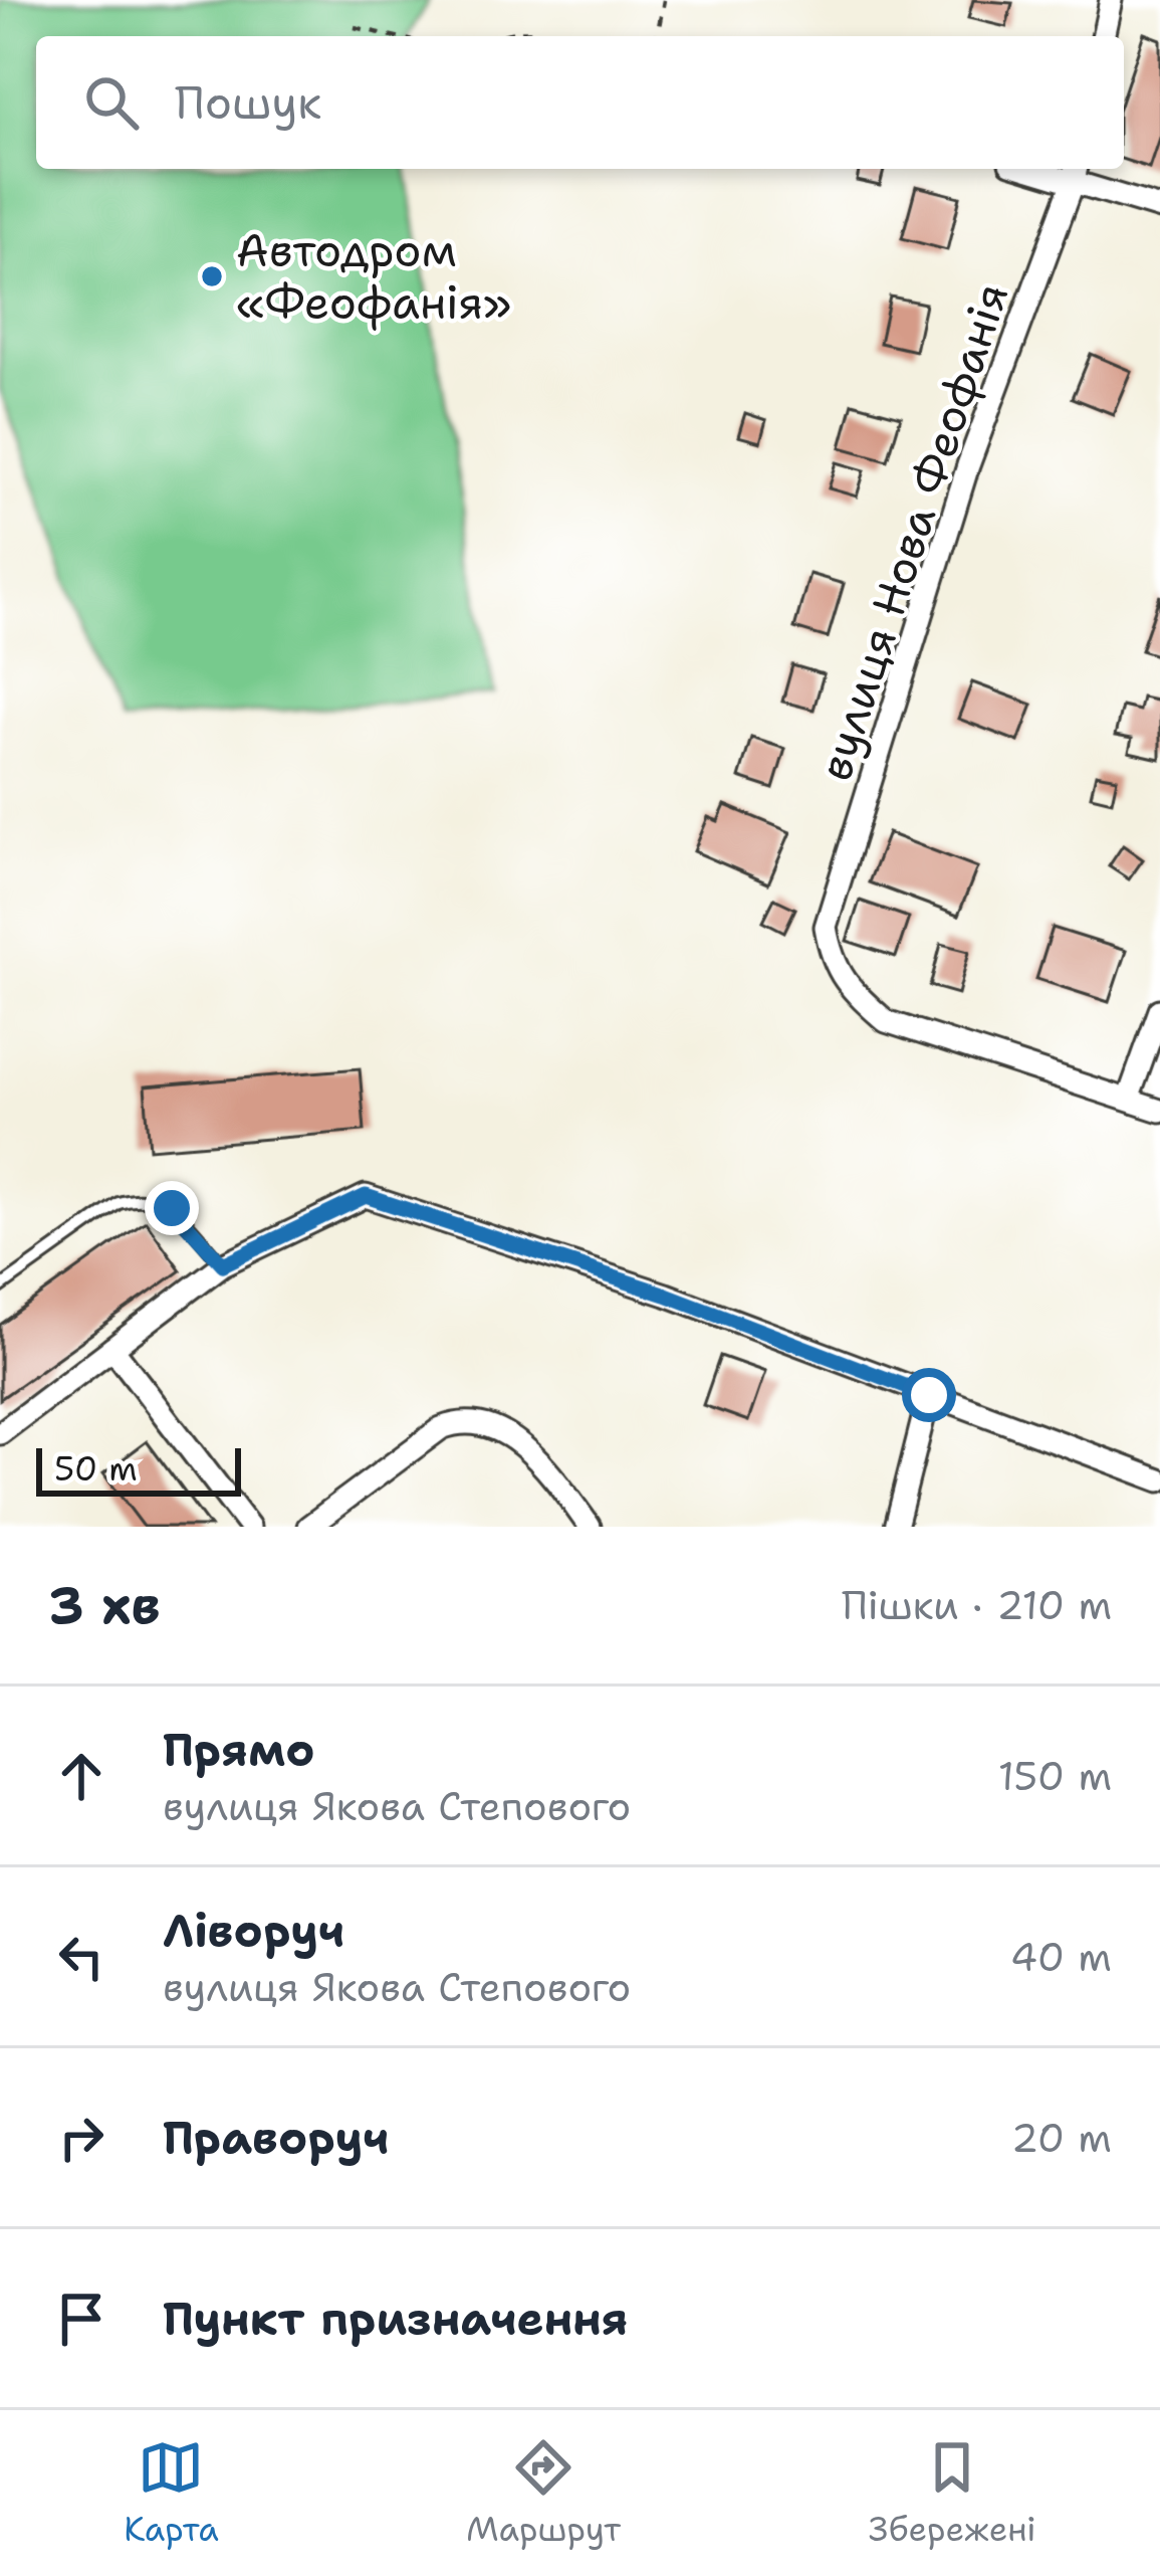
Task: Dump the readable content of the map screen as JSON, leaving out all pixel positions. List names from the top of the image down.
{
  "streets": {
    "street": ["вулиця Нова Феофанія"]
  },
  "places": ["Автодром «Феофанія»"],
  "scale_bar": "50 m",
  "page": {
    "search": "Пошук",
    "scale": "50 m",
    "heading": ["3 хв", "Пішки · 210 m"],
    "list": [
      ["Прямо", "вулиця Якова Степового", "150 m"],
      ["Ліворуч", "вулиця Якова Степового", "40 m"],
      ["Праворуч", "20 m"],
      "Пункт призначення"
    ],
    "nav": ["Карта", "Маршрут", "Збережені"]
  }
}
